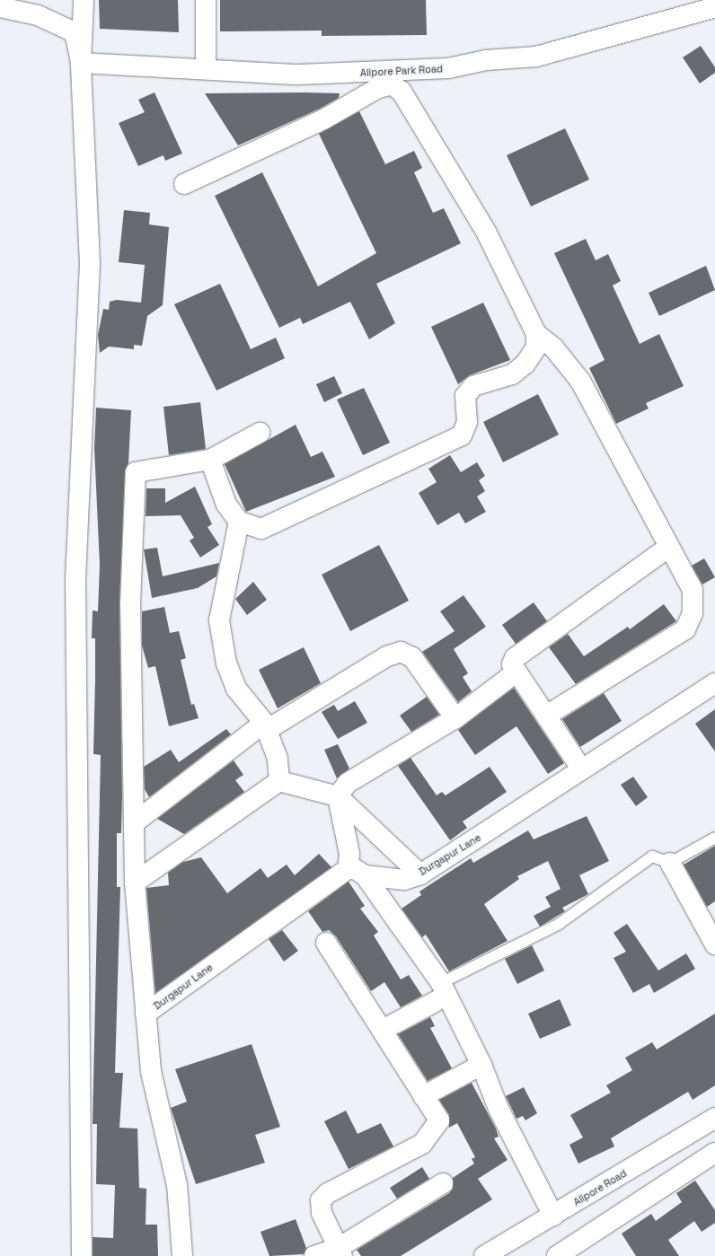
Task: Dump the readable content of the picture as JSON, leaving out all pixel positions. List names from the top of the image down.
{
  "streets": {
    "street": ["Alipore Park Road", "Durgapur Lane", "Alipore Road"]
  }
}
